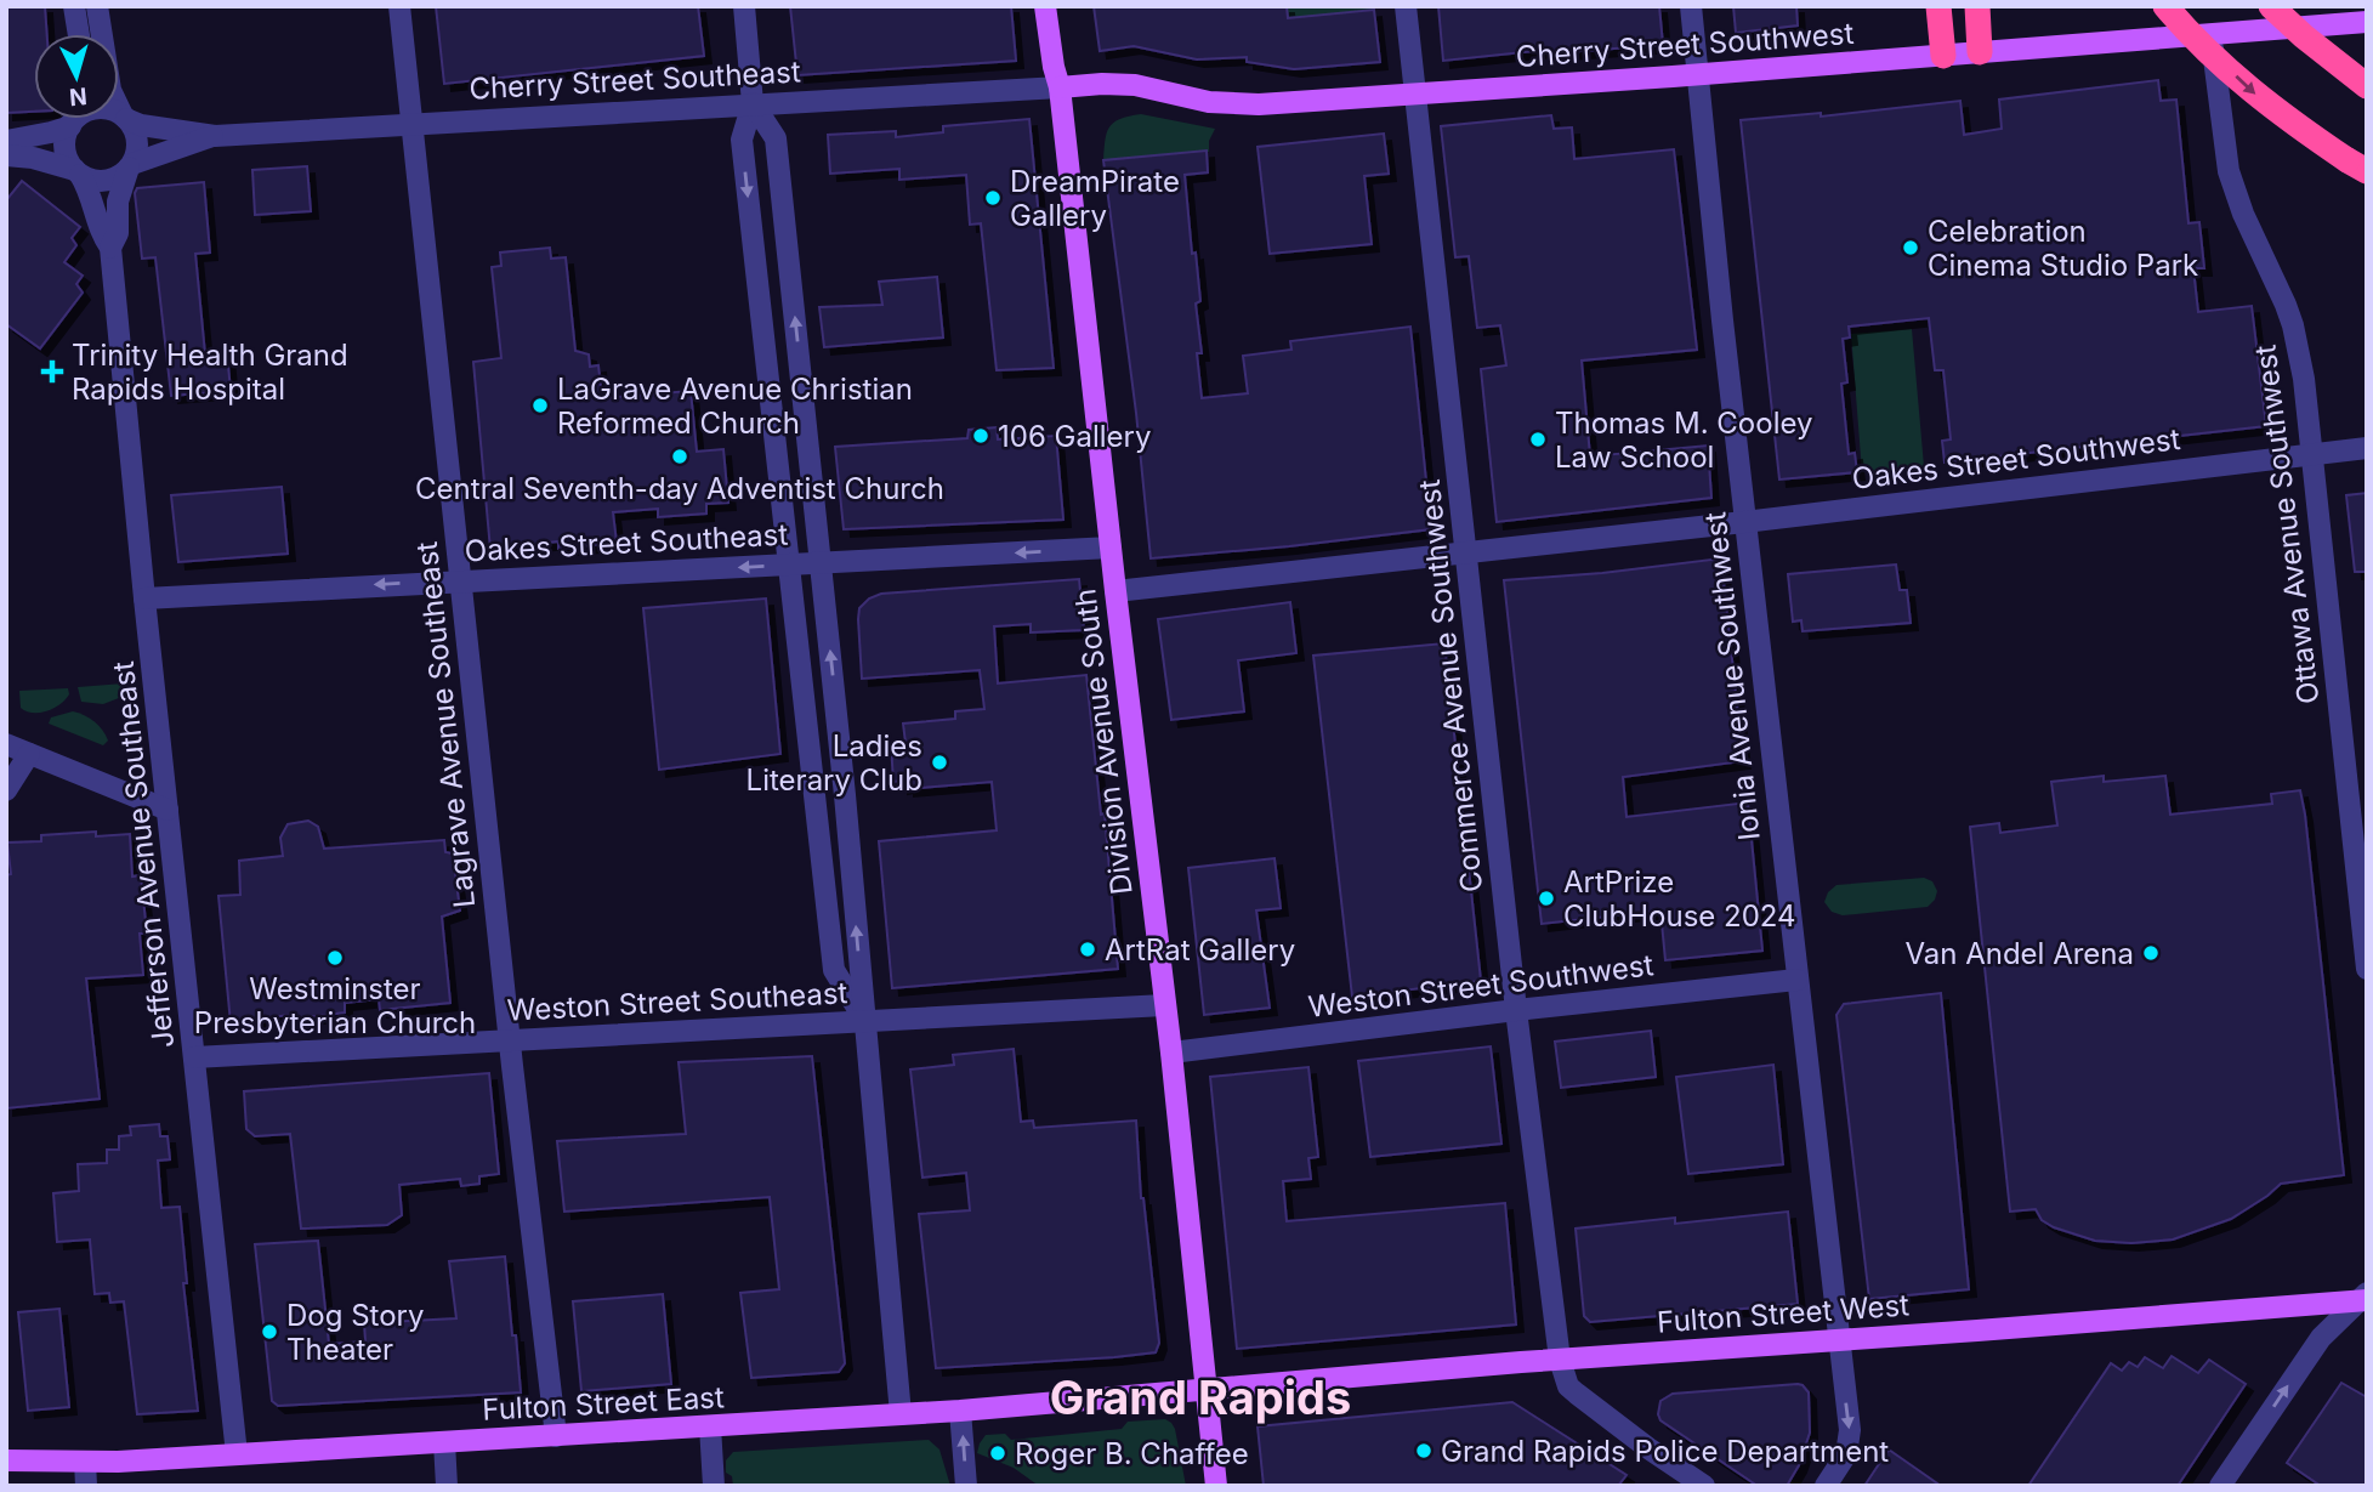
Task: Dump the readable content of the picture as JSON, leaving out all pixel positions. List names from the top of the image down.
{
  "streets": {
    "main road": [
      "Cherry Street Southwest",
      "Division Avenue South",
      "Fulton Street West",
      "Fulton Street East"
    ],
    "street": [
      "Cherry Street Southeast",
      "Oakes Street Southwest",
      "Ottawa Avenue Southwest",
      "Oakes Street Southeast",
      "Ionia Avenue Southwest",
      "Commerce Avenue Southwest",
      "Lagrave Avenue Southeast",
      "Jefferson Avenue Southeast",
      "Weston Street Southwest",
      "Weston Street Southeast"
    ]
  },
  "crossings": [
    ["Cherry Street Southwest", "Cherry Street Southeast"],
    ["Cherry Street Southwest", "Ottawa Avenue Southwest"],
    ["Cherry Street Southwest", "Ionia Avenue Southwest"],
    ["Cherry Street Southwest", "Commerce Avenue Southwest"],
    ["Cherry Street Southwest", "Division Avenue South"],
    ["Cherry Street Southeast", "Lagrave Avenue Southeast"],
    ["Cherry Street Southeast", "Division Avenue South"],
    ["Cherry Street Southeast", "Jefferson Avenue Southeast"],
    ["Oakes Street Southwest", "Ottawa Avenue Southwest"],
    ["Oakes Street Southwest", "Ionia Avenue Southwest"],
    ["Oakes Street Southwest", "Commerce Avenue Southwest"],
    ["Oakes Street Southwest", "Division Avenue South"],
    ["Oakes Street Southeast", "Lagrave Avenue Southeast"],
    ["Oakes Street Southeast", "Division Avenue South"],
    ["Oakes Street Southeast", "Jefferson Avenue Southeast"],
    ["Ionia Avenue Southwest", "Weston Street Southwest"],
    ["Ionia Avenue Southwest", "Fulton Street West"],
    ["Commerce Avenue Southwest", "Weston Street Southwest"],
    ["Commerce Avenue Southwest", "Fulton Street West"],
    ["Lagrave Avenue Southeast", "Weston Street Southeast"],
    ["Lagrave Avenue Southeast", "Fulton Street East"],
    ["Division Avenue South", "Weston Street Southwest"],
    ["Division Avenue South", "Weston Street Southeast"],
    ["Division Avenue South", "Fulton Street West"],
    ["Division Avenue South", "Fulton Street East"],
    ["Jefferson Avenue Southeast", "Weston Street Southeast"],
    ["Jefferson Avenue Southeast", "Fulton Street East"],
    ["Fulton Street West", "Fulton Street East"]
  ],
  "one_way": ["Oakes Street Southeast"],
  "districts": ["Grand Rapids"],
  "places": {
    "other": [
      "DreamPirate Gallery",
      "Celebration Cinema Studio Park",
      "LaGrave Avenue Christian Reformed Church",
      "106 Gallery",
      "Thomas M. Cooley Law School",
      "Central Seventh-day Adventist Church",
      "Ladies Literary Club",
      "ArtPrize ClubHouse 2024",
      "ArtRat Gallery",
      "Van Andel Arena",
      "Westminster Presbyterian Church",
      "Dog Story Theater",
      "Grand Rapids Police Department",
      "Roger B. Chaffee"
    ],
    "health": ["Trinity Health Grand Rapids Hospital"]
  },
  "north": "bottom"
}
